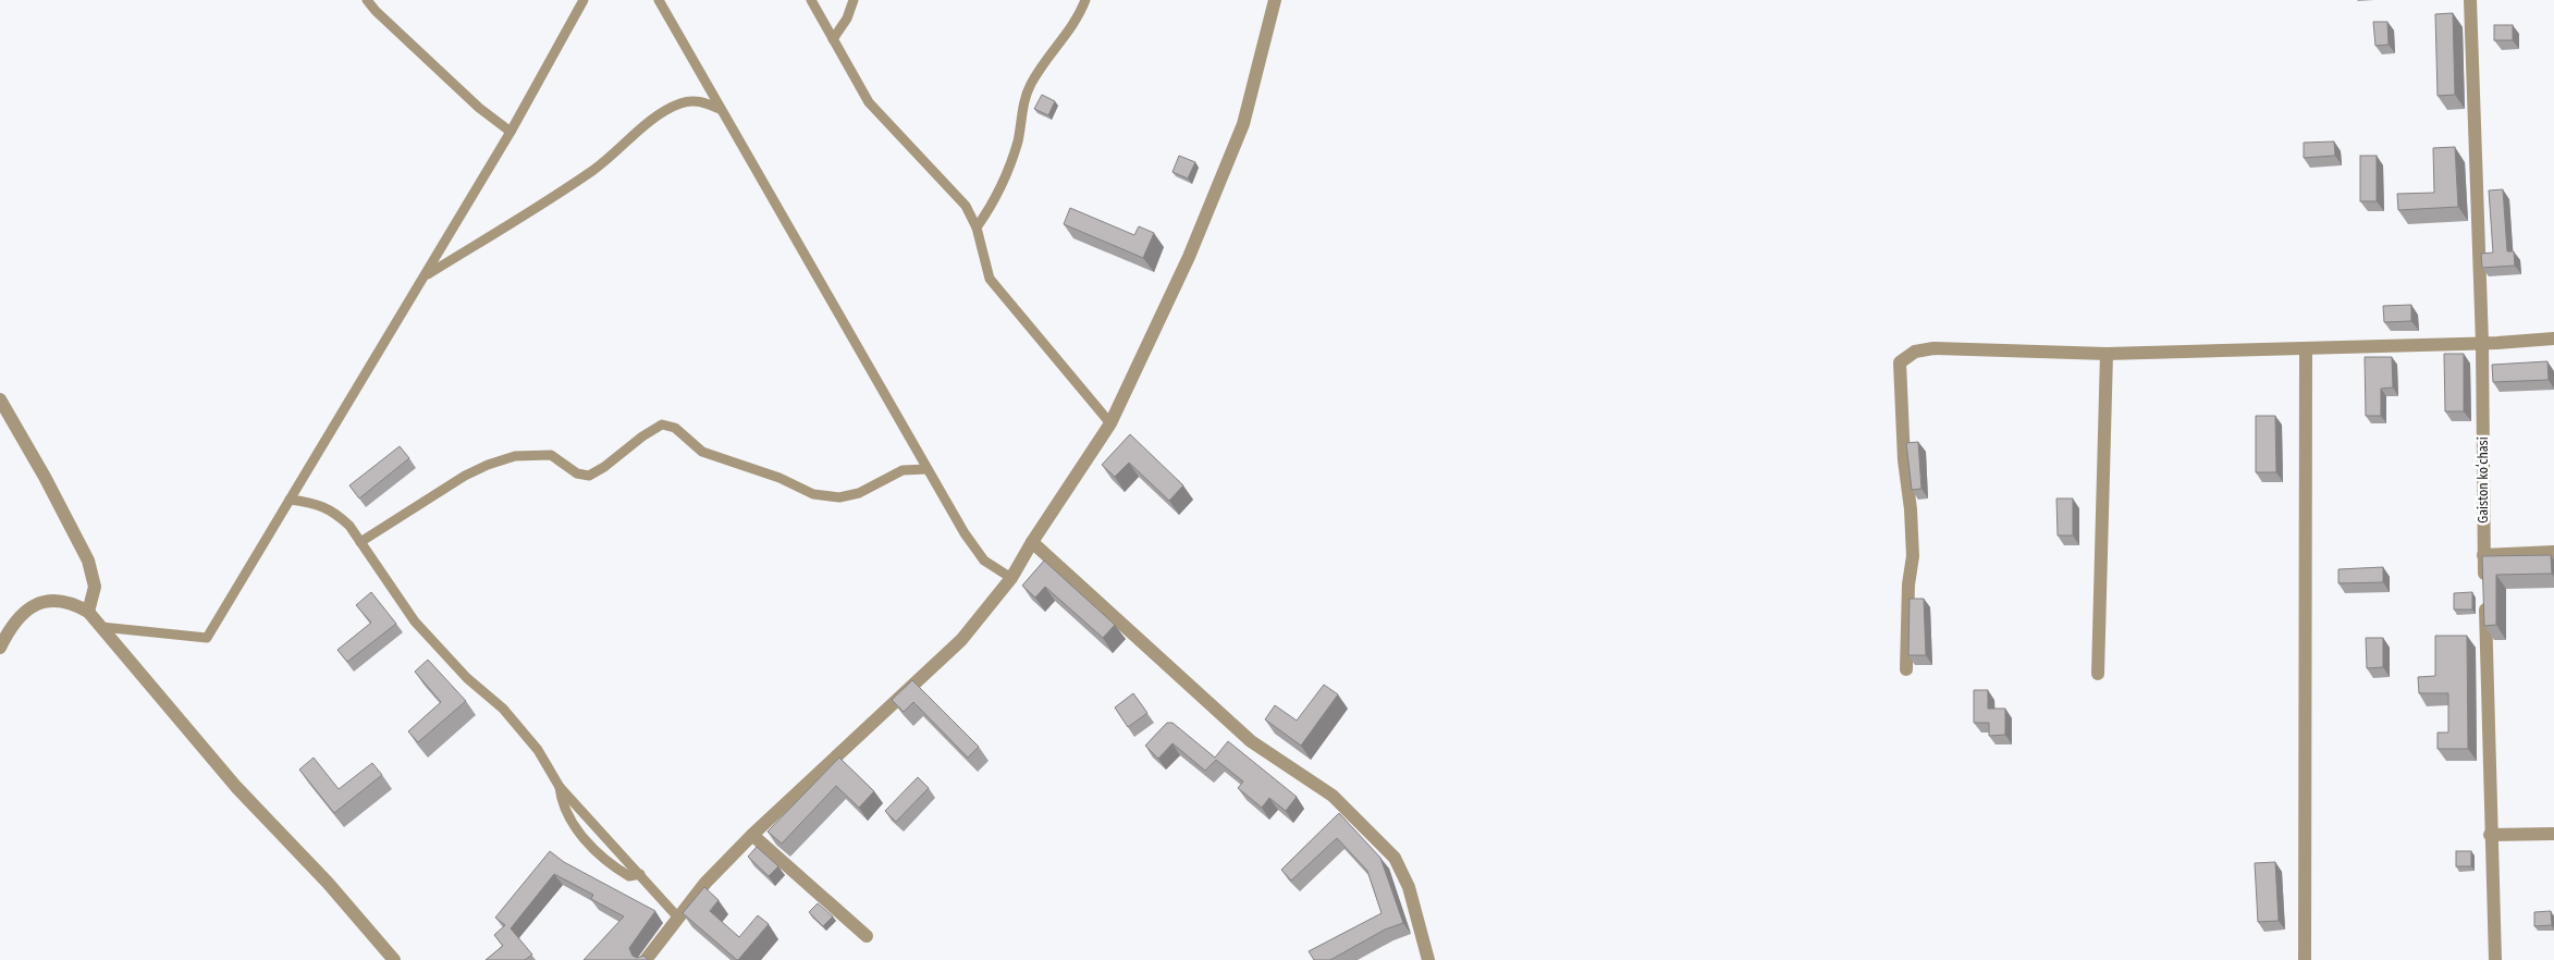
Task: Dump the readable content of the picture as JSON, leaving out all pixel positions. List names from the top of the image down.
{
  "streets": {
    "street": ["Gaiston koʻchasi"]
  }
}
